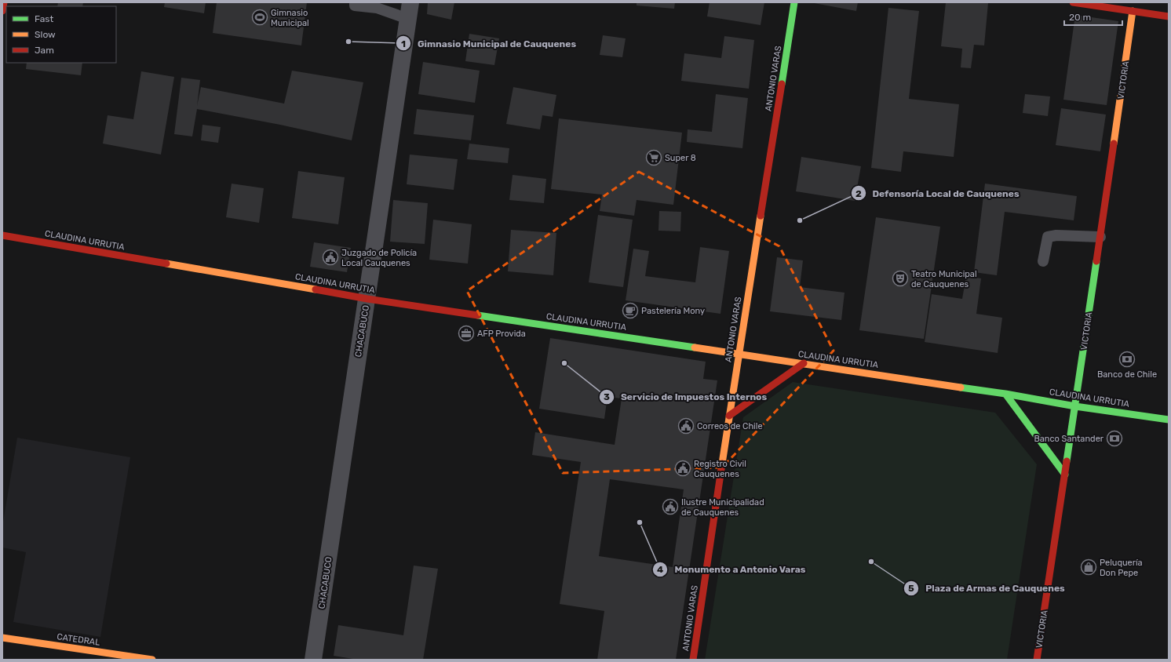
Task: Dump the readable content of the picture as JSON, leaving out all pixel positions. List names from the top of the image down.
{
  "streets": {
    "main road": [
      "ANTONIO VARAS",
      "VICTORIA",
      "CLAUDINA URRUTIA",
      "CATEDRAL"
    ],
    "street": ["CHACABUCO"]
  },
  "crossings": [
    ["ANTONIO VARAS", "CLAUDINA URRUTIA"],
    ["VICTORIA", "CLAUDINA URRUTIA"],
    ["CLAUDINA URRUTIA", "CHACABUCO"]
  ],
  "places": {
    "sports": ["Gimnasio Municipal"],
    "other": [
      "Gimnasio Municipal de Cauquenes",
      "Defensoría Local de Cauquenes",
      "Servicio de Impuestos Internos",
      "Monumento a Antonio Varas",
      "Plaza de Armas de Cauquenes"
    ],
    "supermarket": ["Super 8"],
    "public building": [
      "Juzgado de Policía Local Cauquenes",
      "Correos de Chile",
      "Registro Civil Cauquenes",
      "Ilustre Municipalidad de Cauquenes"
    ],
    "theatre": ["Teatro Municipal de Cauquenes"],
    "cafe": ["Pastelería Mony"],
    "office": ["AFP Provida"],
    "bank": ["Banco de Chile", "Banco Santander"],
    "shop": ["Peluquería Don Pepe"]
  },
  "legend": ["Fast", "Slow", "Jam"],
  "scale_bar": "20 m"
}
